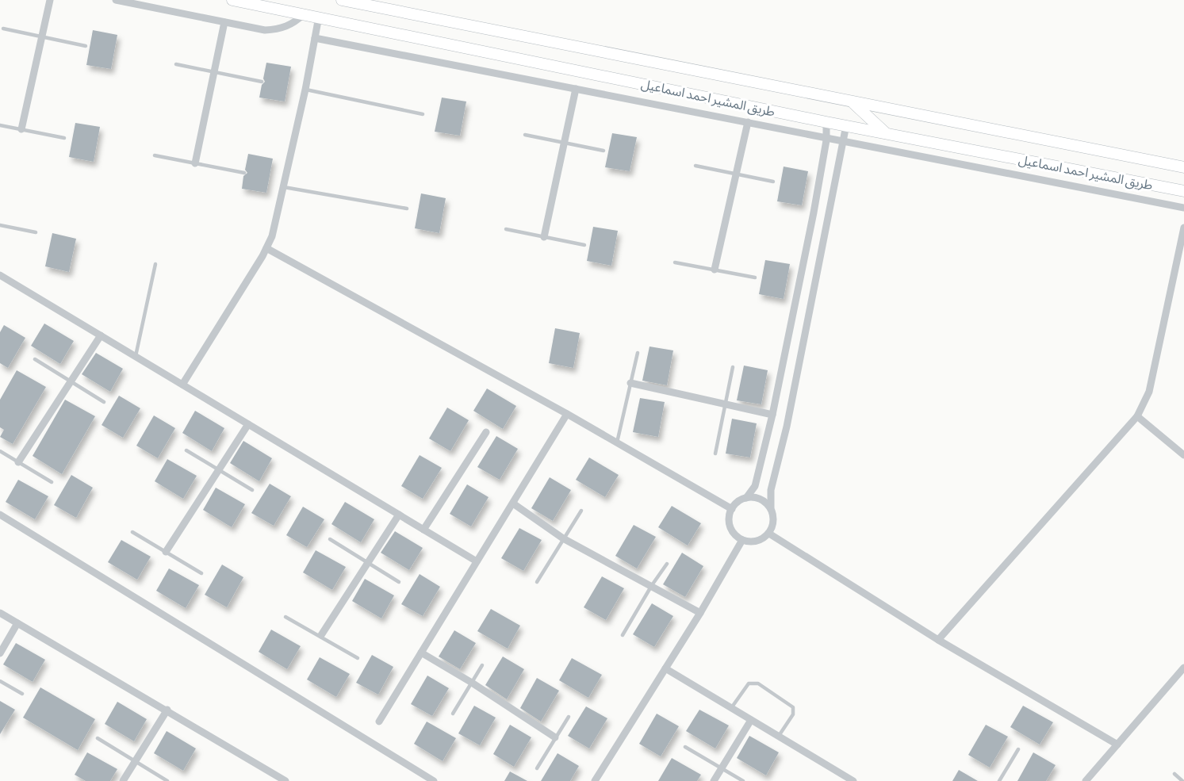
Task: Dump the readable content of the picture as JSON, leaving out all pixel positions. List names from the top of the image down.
{
  "streets": {
    "street": ["طريق المشير احمد اسماعيل"]
  }
}
